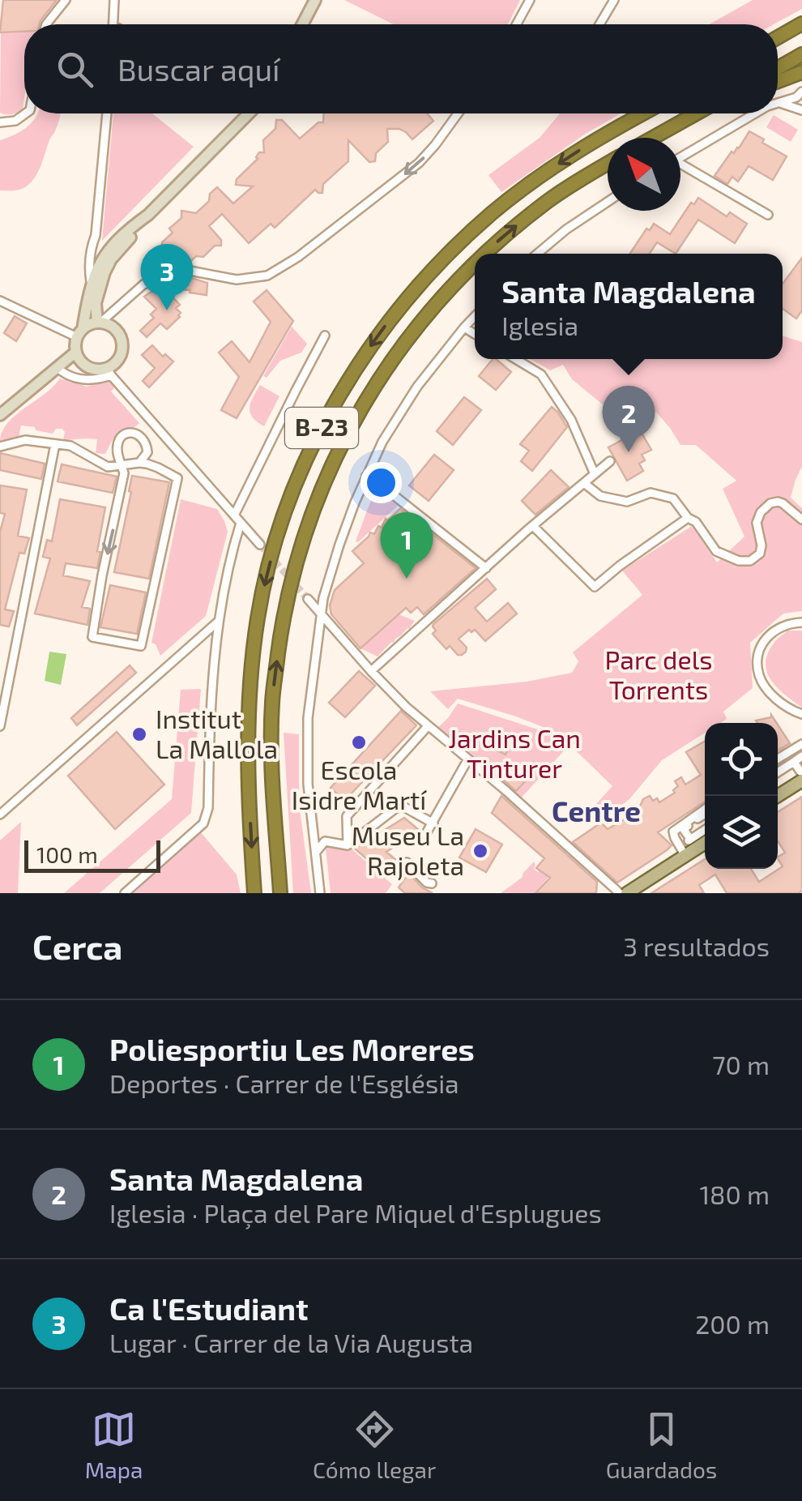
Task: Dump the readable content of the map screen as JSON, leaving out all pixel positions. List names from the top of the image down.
{
  "streets": {
    "highway": ["B-23"]
  },
  "districts": ["Centre"],
  "parks": ["Parc dels Torrents", "Jardins Can Tinturer"],
  "places": ["Institut La Mallola", "Escola Isidre Martí", "Museu La Rajoleta"],
  "scale_bar": "100 m",
  "north": "top left",
  "page": {
    "search": "Buscar aquí",
    "pins": ["3", "2", "1"],
    "popup": ["Santa Magdalena", "Iglesia"],
    "scale": "100 m",
    "heading": ["Cerca", "3 resultados"],
    "list": [
      {
        "mark": "1",
        "name": "Poliesportiu Les Moreres",
        "note": "Deportes · Carrer de l'Església",
        "value": "70 m"
      },
      {
        "mark": "2",
        "name": "Santa Magdalena",
        "note": "Iglesia · Plaça del Pare Miquel d'Esplugues",
        "value": "180 m"
      },
      {
        "mark": "3",
        "name": "Ca l'Estudiant",
        "note": "Lugar · Carrer de la Via Augusta",
        "value": "200 m"
      }
    ],
    "nav": ["Mapa", "Cómo llegar", "Guardados"]
  }
}
